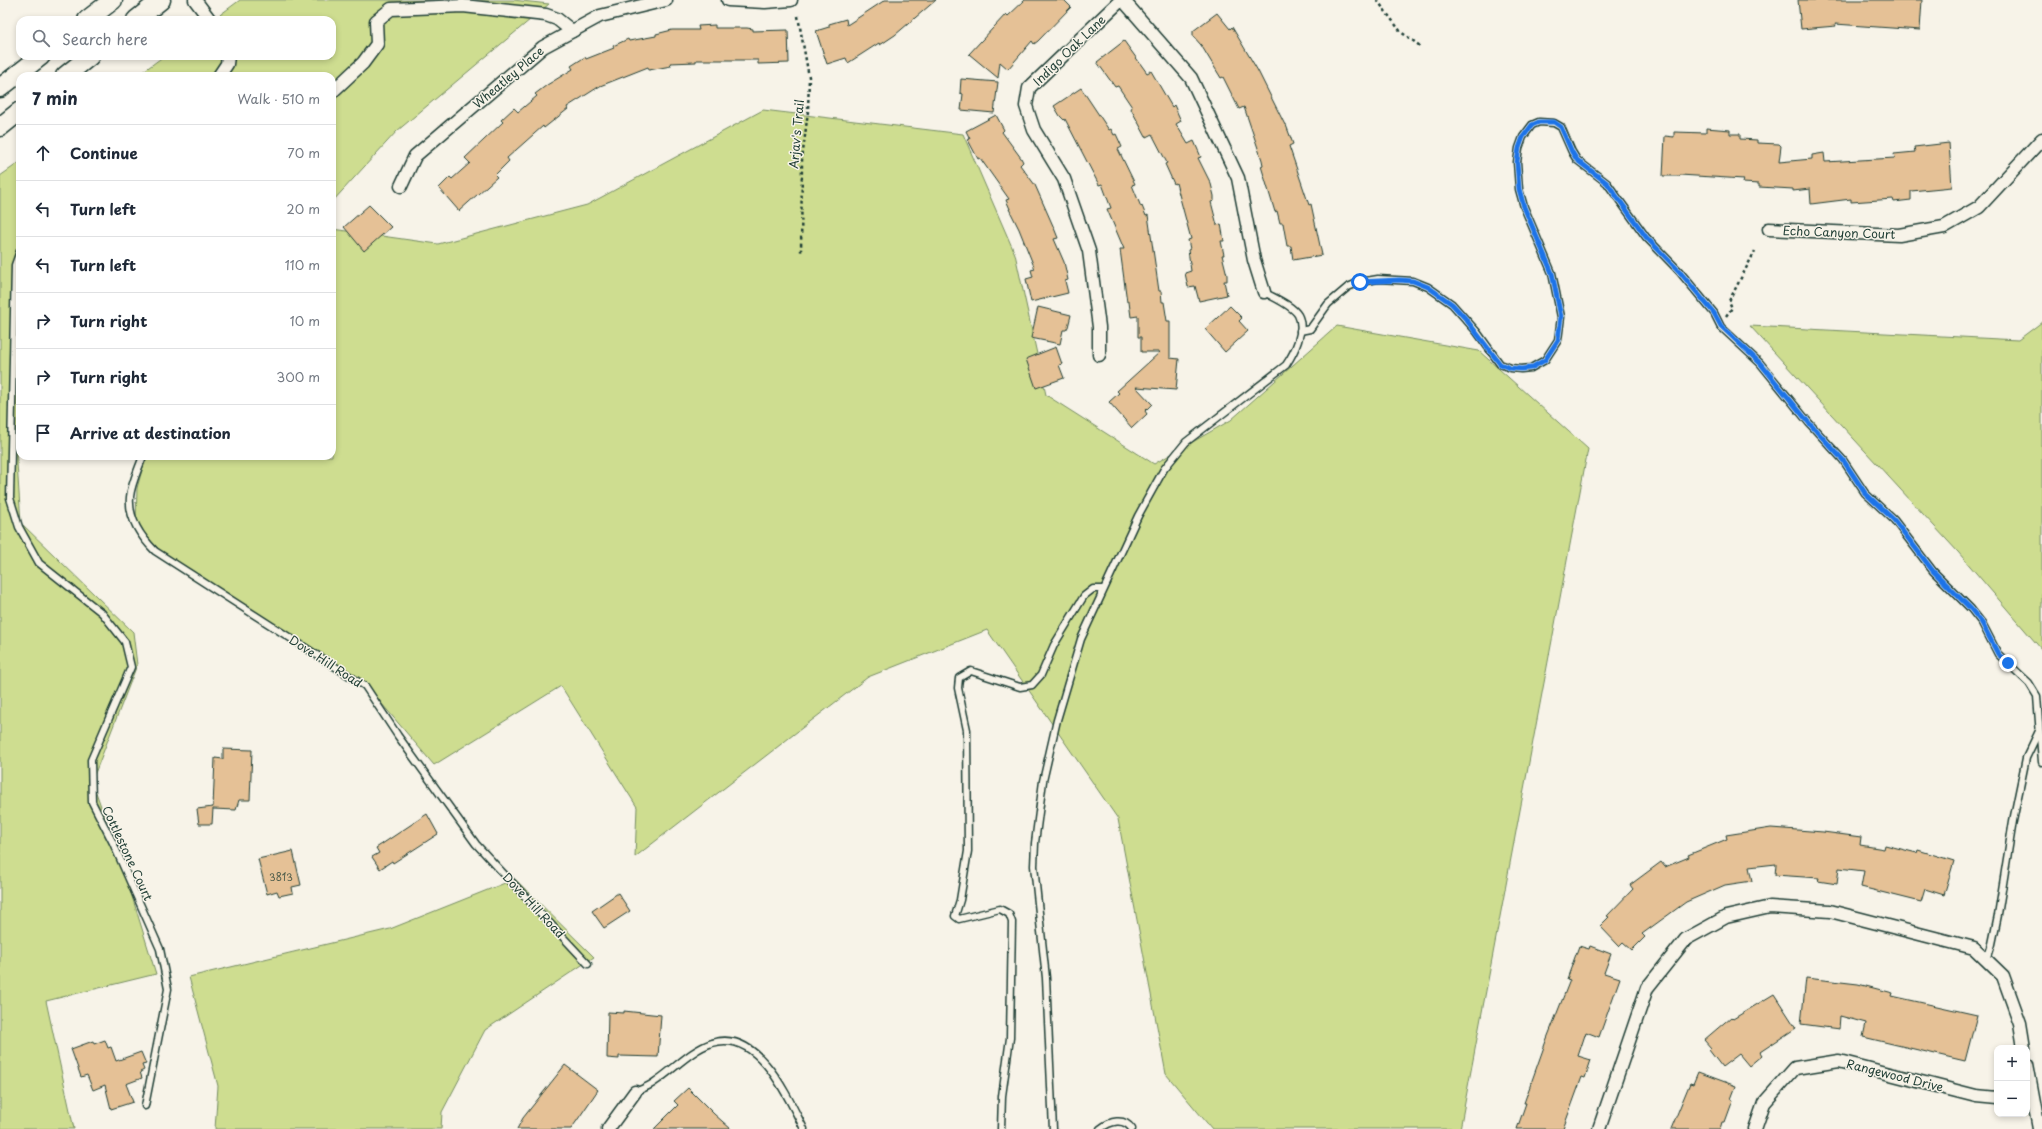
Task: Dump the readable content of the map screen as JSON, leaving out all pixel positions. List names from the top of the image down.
{
  "streets": {
    "street": [
      "Indigo Oak Lane",
      "Wheatley Place",
      "Echo Canyon Court",
      "Rangewood Drive"
    ],
    "lane": ["Dove Hill Road", "Cottlestone Court"],
    "path": ["Arjav's Trail"]
  },
  "house_numbers": ["3813"],
  "page": {
    "search": "Search here",
    "heading": ["7 min", "Walk · 510 m"],
    "list": [
      ["Continue", "70 m"],
      ["Turn left", "20 m"],
      ["Turn left", "110 m"],
      ["Turn right", "10 m"],
      ["Turn right", "300 m"],
      "Arrive at destination"
    ],
    "map_buttons": ["+", "−"]
  }
}
